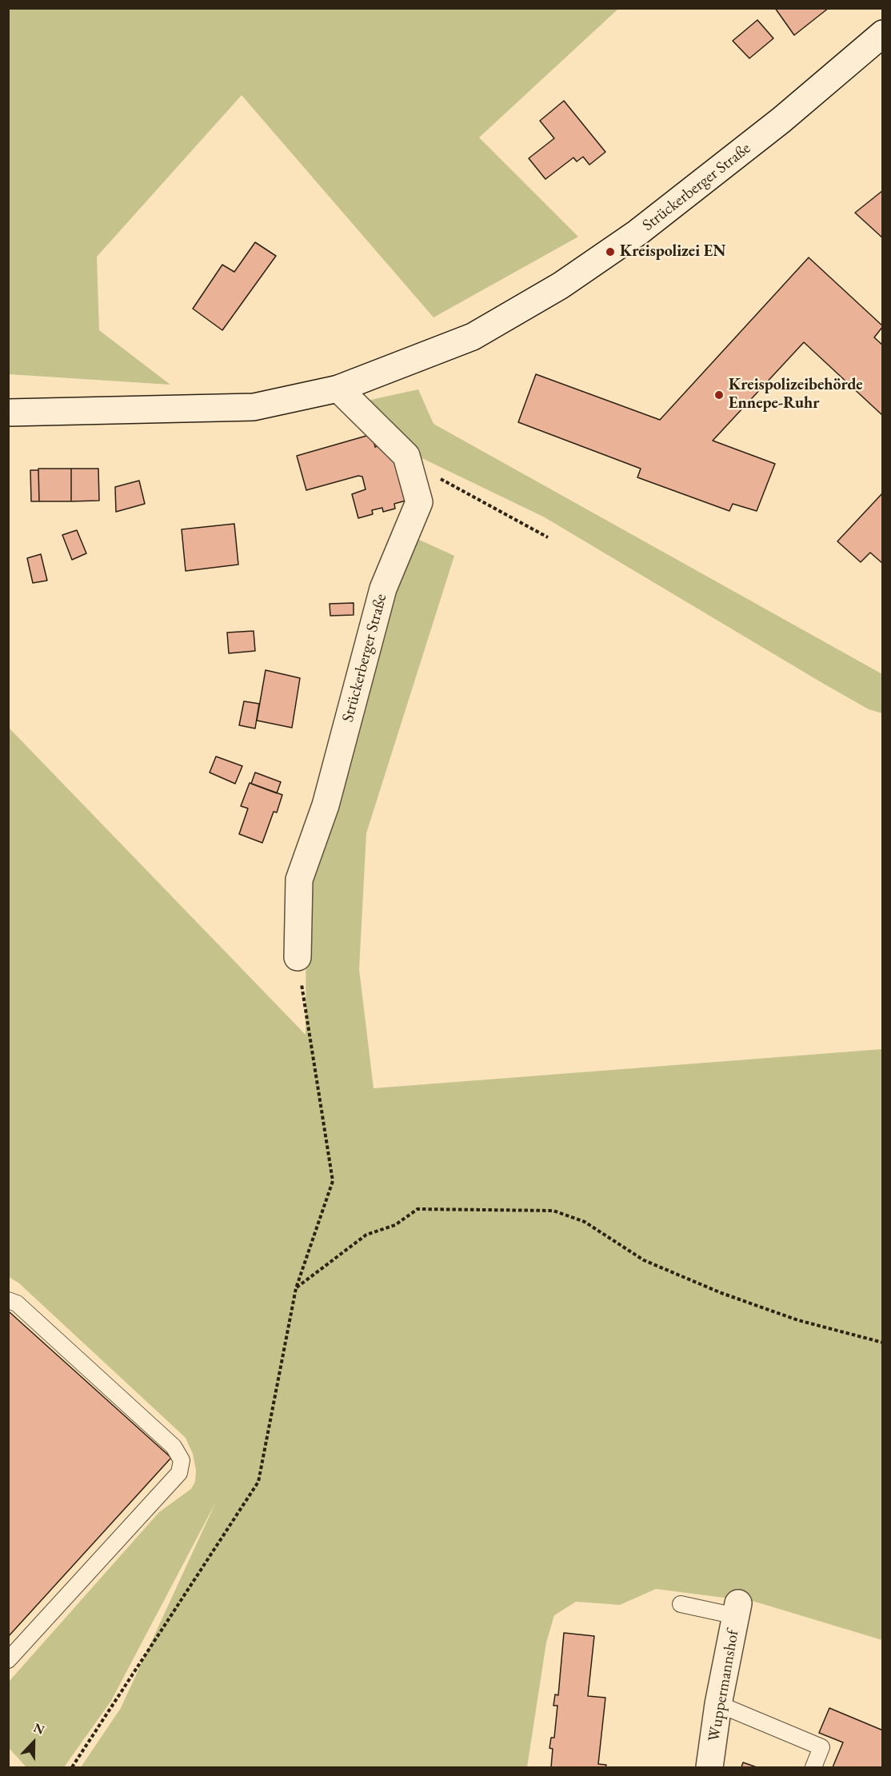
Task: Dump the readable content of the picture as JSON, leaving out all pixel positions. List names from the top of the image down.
{
  "streets": {
    "main road": ["Strückerberger Straße", "Wuppermannshof"]
  },
  "places": ["Kreispolizei EN", "Kreispolizeibehörde Ennepe-Ruhr"],
  "north": "top"
}
